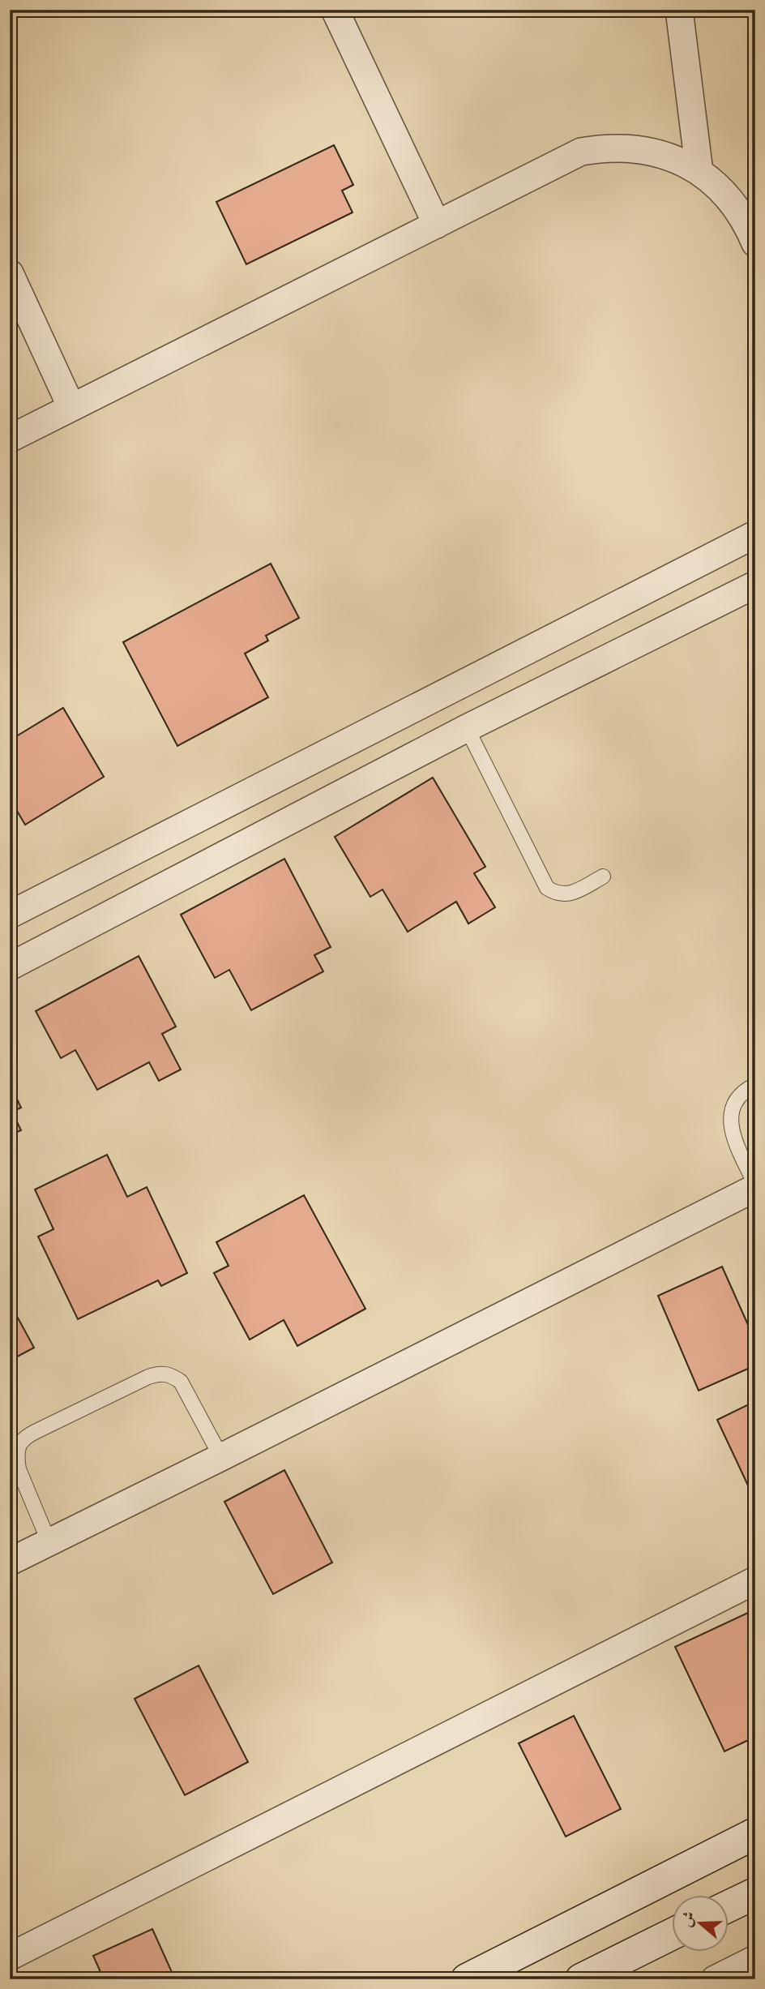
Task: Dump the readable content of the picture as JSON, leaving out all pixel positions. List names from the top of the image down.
{
  "north": "left"
}
